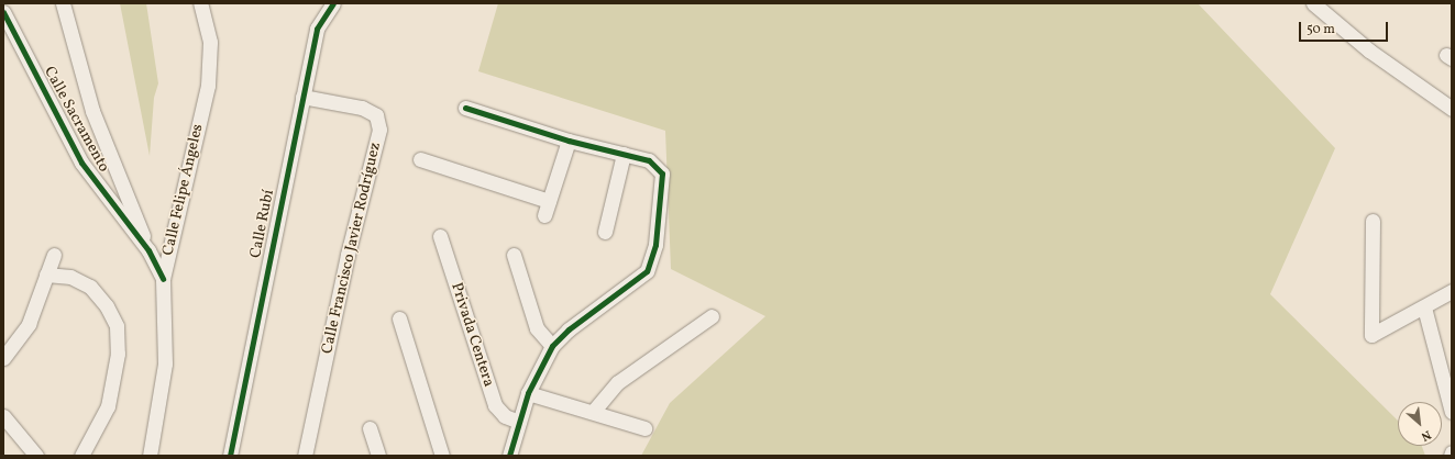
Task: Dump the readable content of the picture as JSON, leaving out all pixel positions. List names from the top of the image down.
{
  "streets": {
    "street": [
      "Calle Sacramento",
      "Calle Felipe Ángeles",
      "Calle Rubí",
      "Calle Francisco Javier Rodríguez",
      "Privada Centera"
    ]
  },
  "crossings": [
    ["Calle Sacramento", "Calle Felipe Ángeles"],
    ["Calle Rubí", "Calle Francisco Javier Rodríguez"]
  ],
  "scale_bar": "50 m",
  "north": "bottom right"
}
